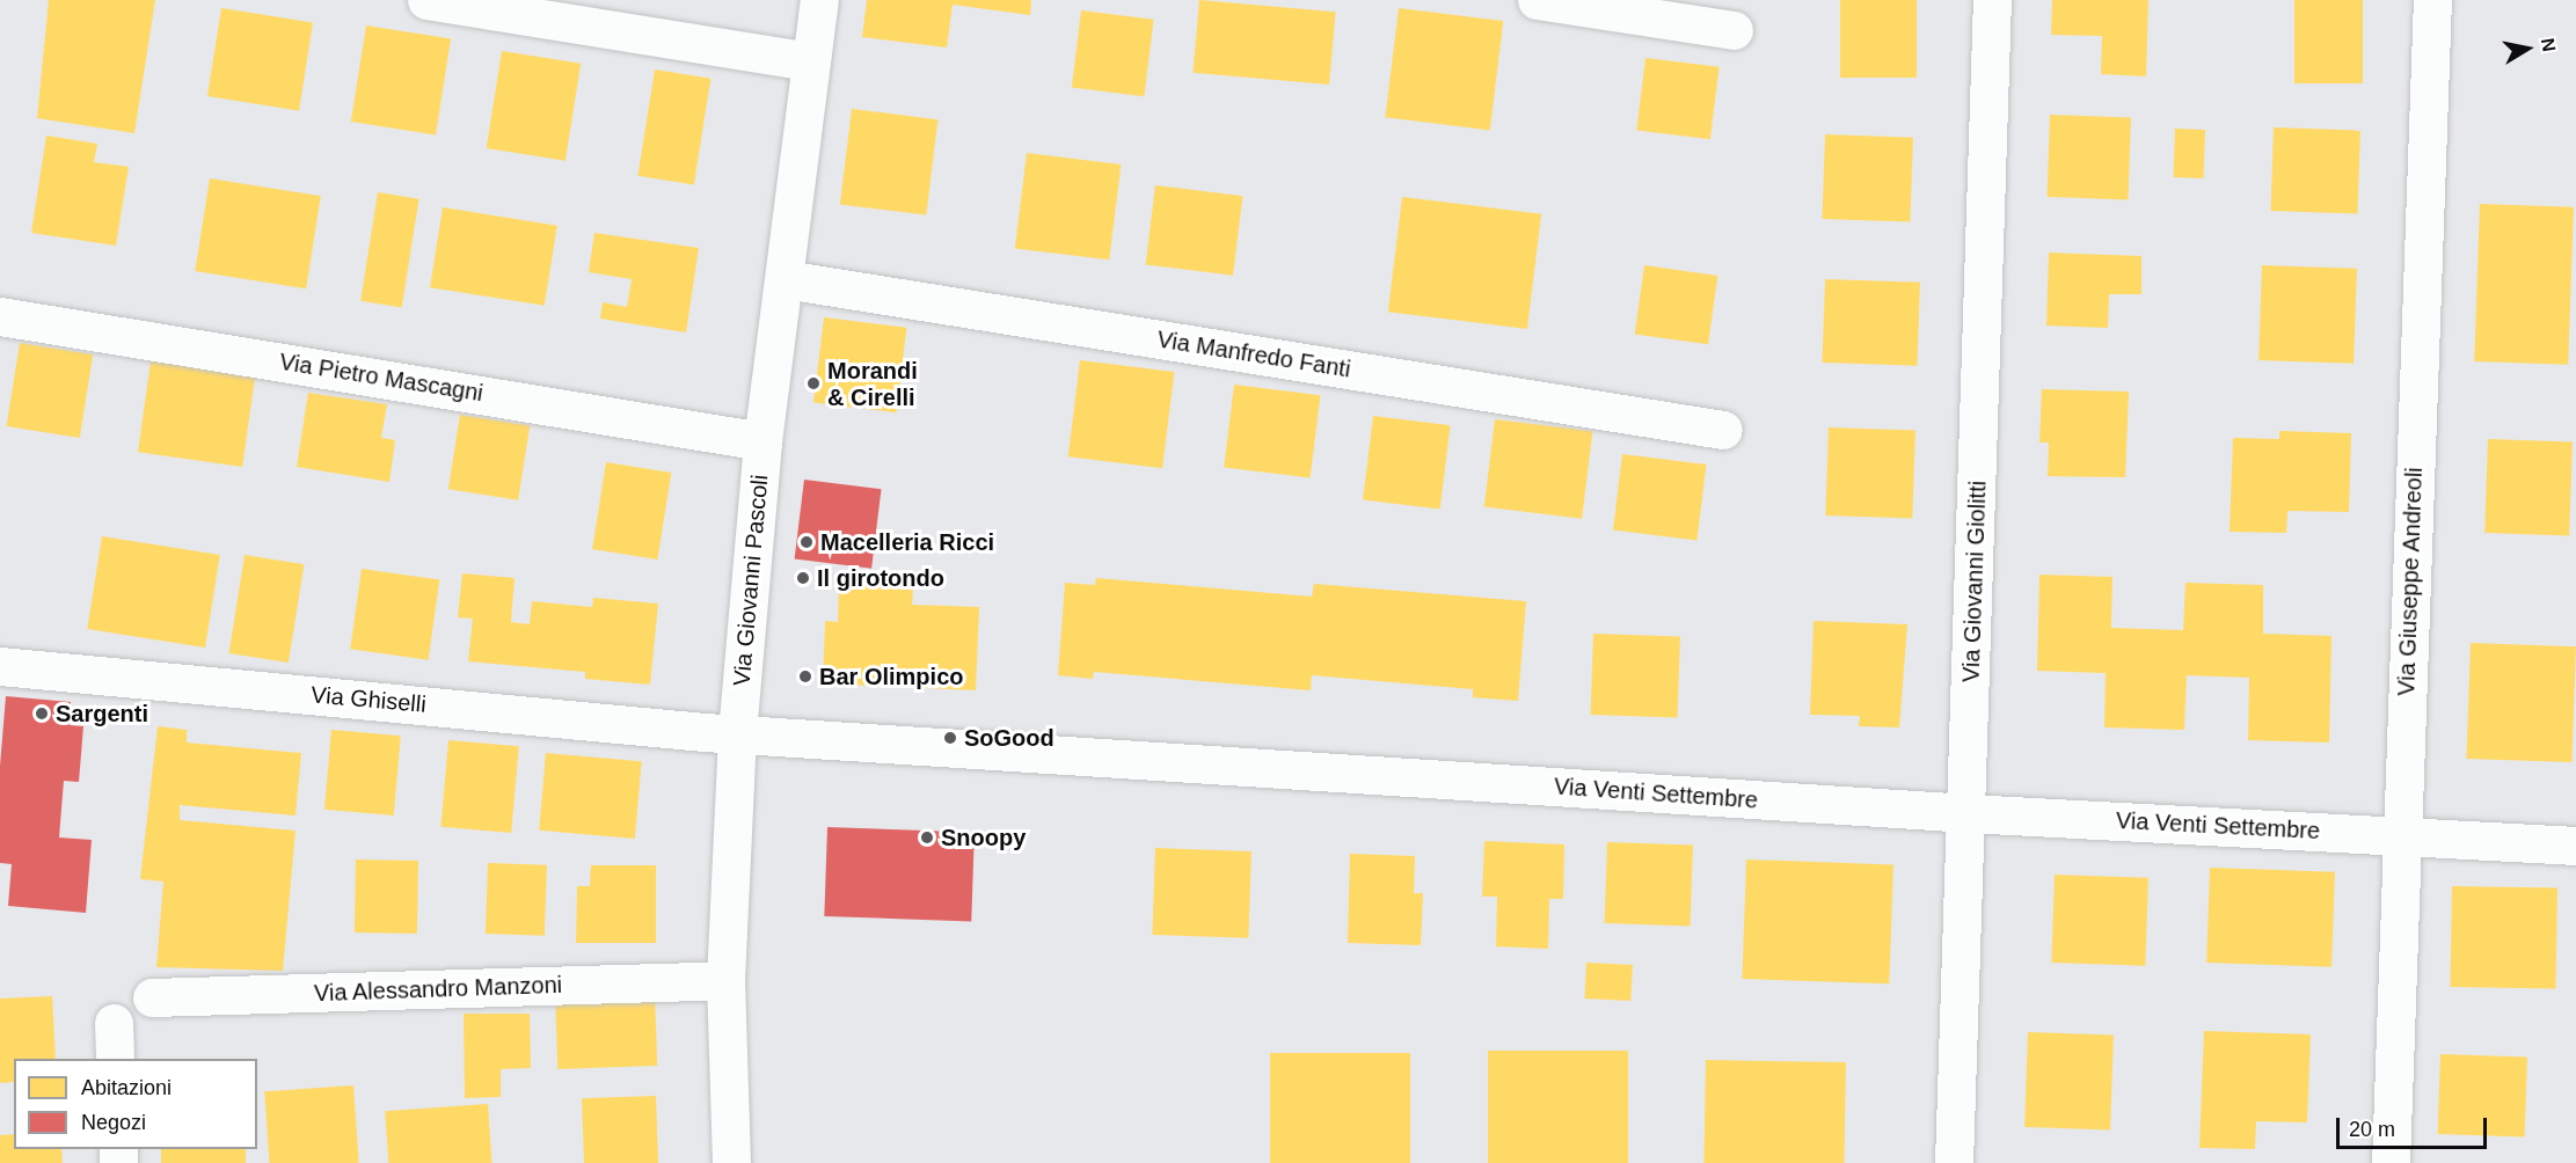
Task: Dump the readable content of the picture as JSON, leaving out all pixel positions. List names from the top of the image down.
{
  "streets": {
    "street": [
      "Via Manfredo Fanti",
      "Via Pietro Mascagni",
      "Via Giovanni Pascoli",
      "Via Giovanni Giolitti",
      "Via Giuseppe Andreoli",
      "Via Ghiselli",
      "Via Venti Settembre",
      "Via Alessandro Manzoni"
    ]
  },
  "crossings": [
    ["Via Manfredo Fanti", "Via Giovanni Pascoli"],
    ["Via Pietro Mascagni", "Via Giovanni Pascoli"],
    ["Via Giovanni Pascoli", "Via Ghiselli"],
    ["Via Giovanni Pascoli", "Via Venti Settembre"],
    ["Via Giovanni Pascoli", "Via Alessandro Manzoni"],
    ["Via Giovanni Giolitti", "Via Venti Settembre"],
    ["Via Giuseppe Andreoli", "Via Venti Settembre"],
    ["Via Ghiselli", "Via Venti Settembre"]
  ],
  "places": [
    "Morandi & Cirelli",
    "Macelleria Ricci",
    "Il girotondo",
    "Bar Olimpico",
    "Sargenti",
    "SoGood",
    "Snoopy"
  ],
  "legend": ["Abitazioni", "Negozi"],
  "scale_bar": "20 m",
  "north": "right"
}
